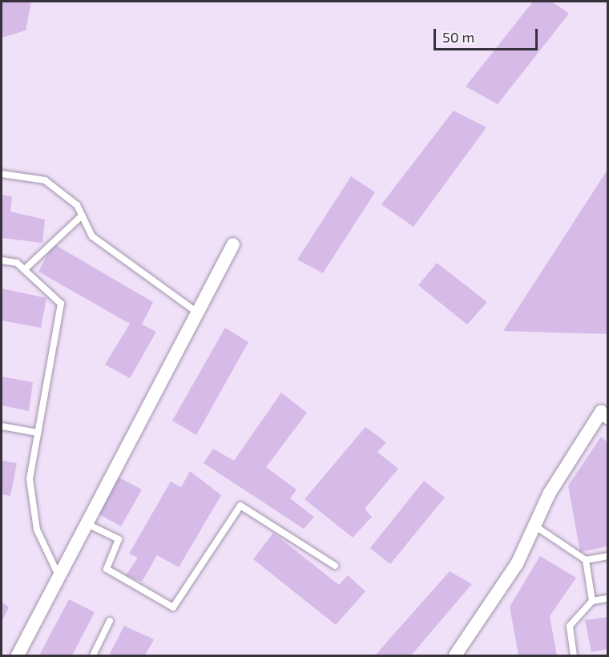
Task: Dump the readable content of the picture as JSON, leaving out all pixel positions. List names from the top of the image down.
{
  "scale_bar": "50 m"
}
